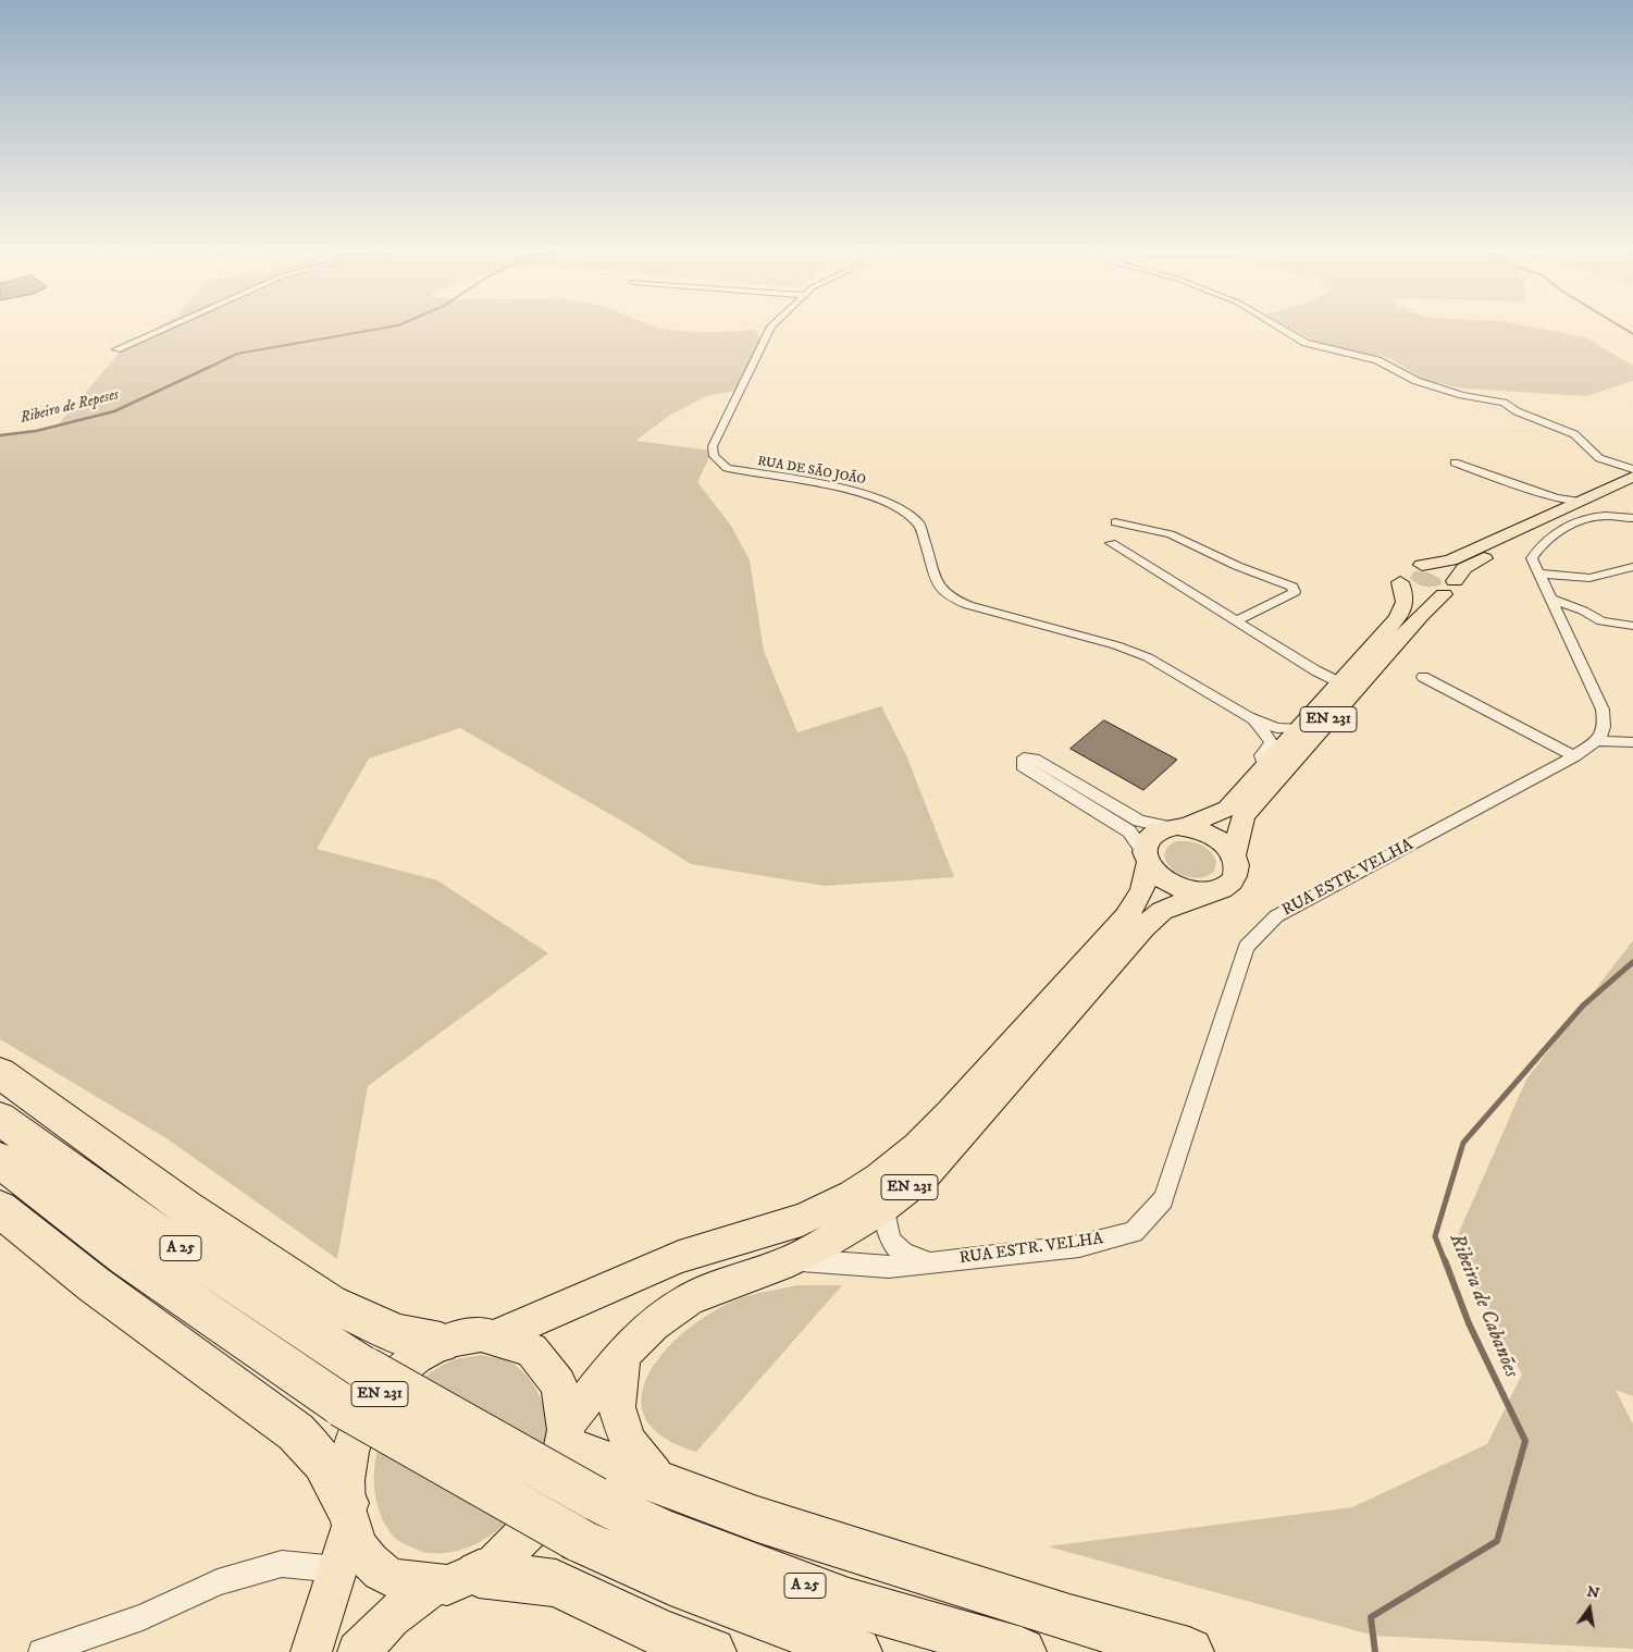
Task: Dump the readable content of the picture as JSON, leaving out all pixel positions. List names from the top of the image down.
{
  "streets": {
    "highway": ["A 25"],
    "main road": ["EN 231"],
    "street": ["RUA DE SÃO JOÃO", "RUA ESTR. VELHA"]
  },
  "crossings": [
    ["EN 231", "RUA ESTR. VELHA"]
  ],
  "water": ["Ribeiro de Repeses", "Ribeira de Cabanões"],
  "north": "top"
}
